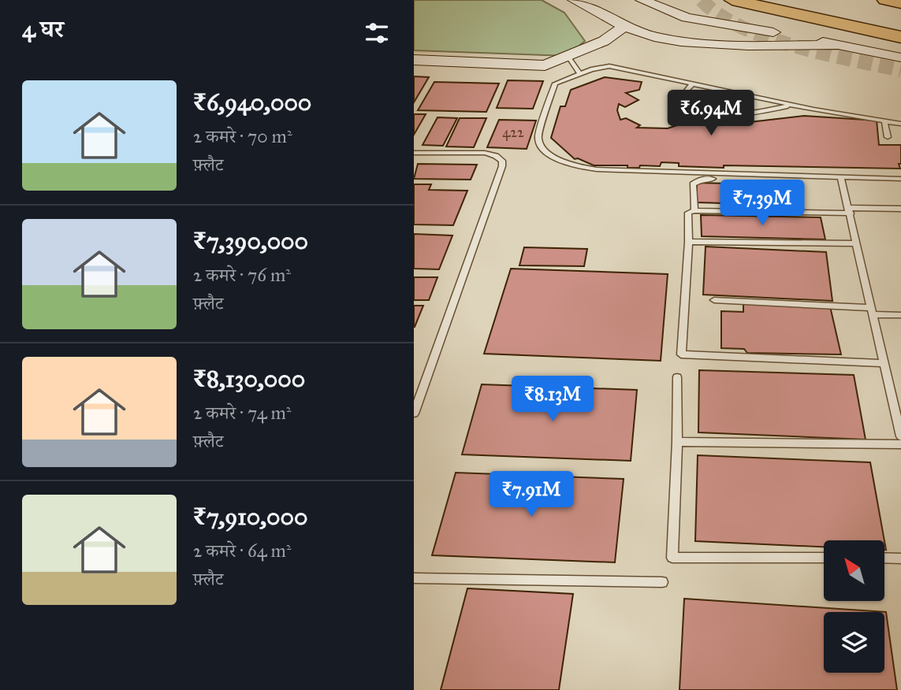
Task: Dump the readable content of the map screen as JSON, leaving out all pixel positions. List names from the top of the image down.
{
  "house_numbers": ["422"],
  "north": "top left",
  "page": {
    "heading": "4 घर",
    "list": [
      {
        "name": "₹6,940,000",
        "note": "2 कमरे · 70 m² · फ़्लैट"
      },
      {
        "name": "₹7,390,000",
        "note": "2 कमरे · 76 m² · फ़्लैट"
      },
      {
        "name": "₹8,130,000",
        "note": "2 कमरे · 74 m² · फ़्लैट"
      },
      {
        "name": "₹7,910,000",
        "note": "2 कमरे · 64 m² · फ़्लैट"
      }
    ],
    "price": [
      "₹6.94M",
      "₹7.39M",
      "₹8.13M",
      "₹7.91M"
    ]
  }
}
